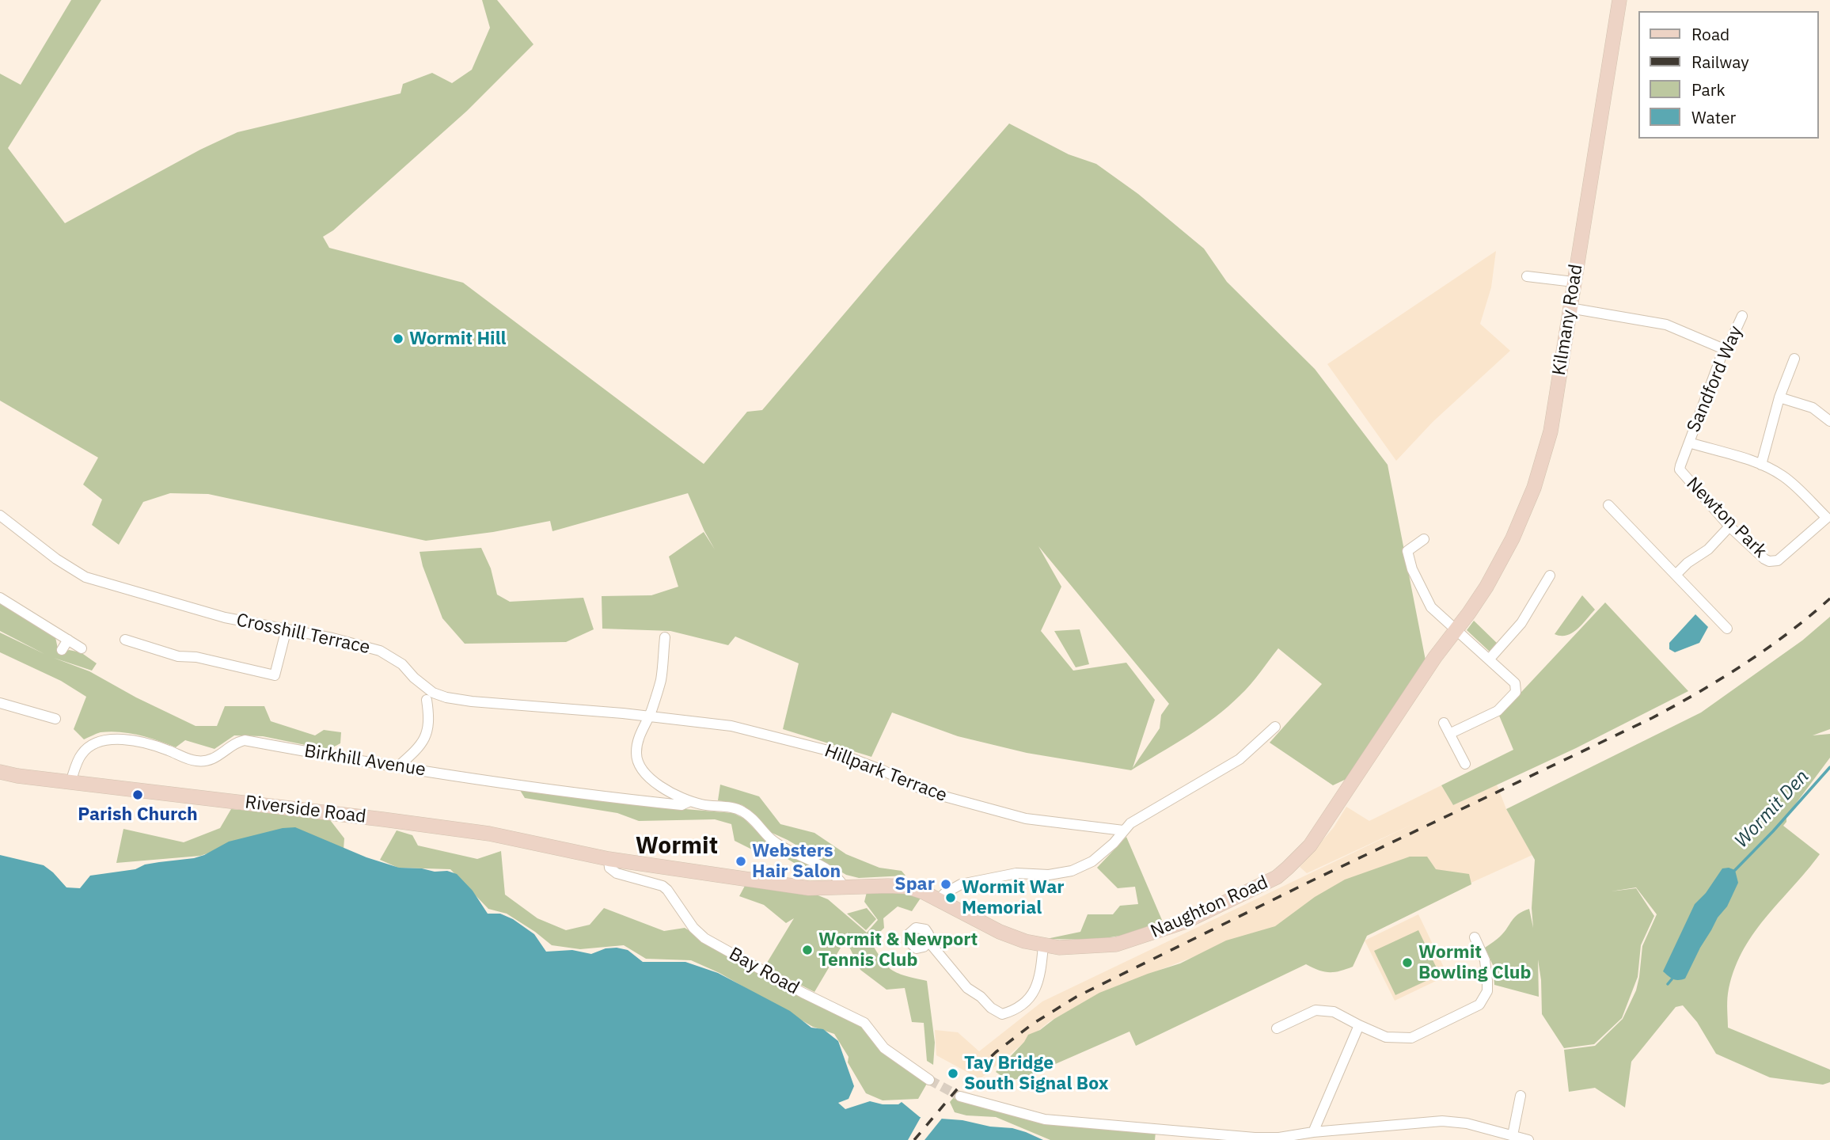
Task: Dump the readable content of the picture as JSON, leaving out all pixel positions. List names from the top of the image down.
{
  "streets": {
    "main road": ["Kilmany Road", "Riverside Road", "Naughton Road"],
    "street": [
      "Sandford Way",
      "Newton Park",
      "Crosshill Terrace",
      "Birkhill Avenue",
      "Hillpark Terrace",
      "Bay Road"
    ]
  },
  "crossings": [
    ["Kilmany Road", "Naughton Road"],
    ["Sandford Way", "Newton Park"],
    ["Crosshill Terrace", "Hillpark Terrace"],
    ["Birkhill Avenue", "Riverside Road"],
    ["Riverside Road", "Naughton Road"],
    ["Riverside Road", "Bay Road"],
    ["Naughton Road", "Bay Road"]
  ],
  "districts": ["Wormit"],
  "water": ["Wormit Den"],
  "places": [
    "Wormit Hill",
    "Parish Church",
    "Websters Hair Salon",
    "Spar",
    "Wormit War Memorial",
    "Wormit & Newport Tennis Club",
    "Wormit Bowling Club",
    "Tay Bridge South Signal Box"
  ],
  "legend": [
    "Road",
    "Railway",
    "Park",
    "Water"
  ]
}
